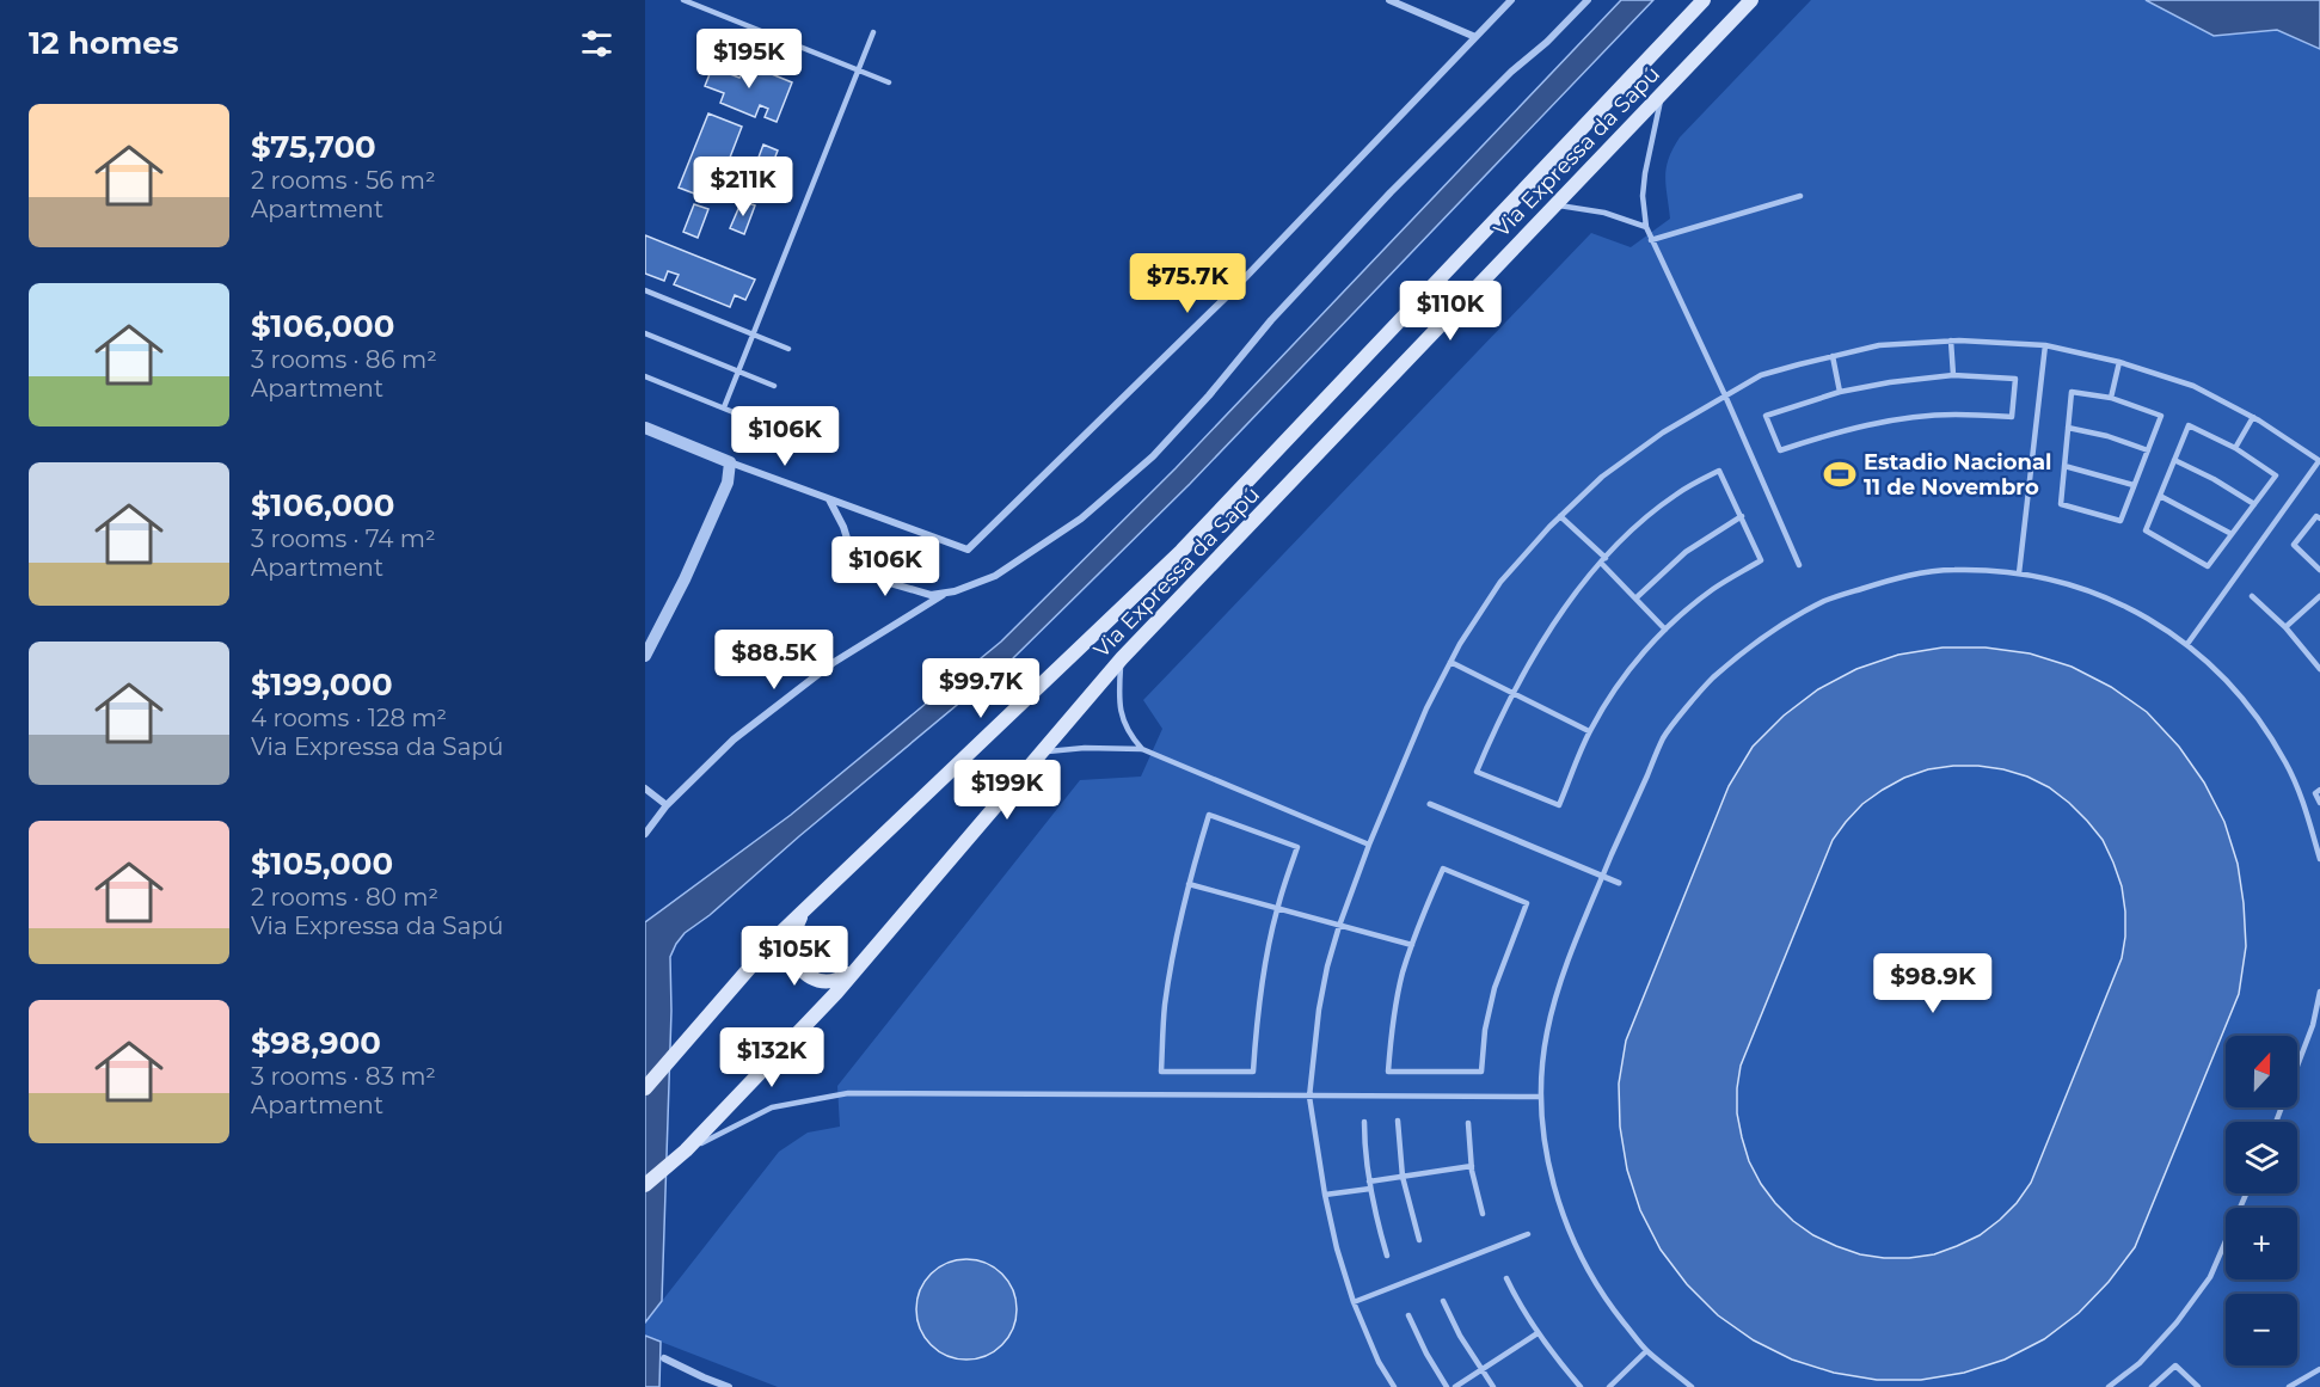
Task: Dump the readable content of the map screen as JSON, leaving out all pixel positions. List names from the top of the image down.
{
  "streets": {
    "main road": ["Via Expressa da Sapú"]
  },
  "places": {
    "sports": ["Estadio Nacional 11 de Novembro"]
  },
  "north": "top",
  "page": {
    "heading": "12 homes",
    "price": [
      "$195K",
      "$211K",
      "$75.7K",
      "$110K",
      "$106K",
      "$106K",
      "$88.5K",
      "$99.7K",
      "$199K",
      "$105K",
      "$98.9K",
      "$132K"
    ],
    "list": [
      {
        "name": "$75,700",
        "note": "2 rooms · 56 m² · Apartment"
      },
      {
        "name": "$106,000",
        "note": "3 rooms · 86 m² · Apartment"
      },
      {
        "name": "$106,000",
        "note": "3 rooms · 74 m² · Apartment"
      },
      {
        "name": "$199,000",
        "note": "4 rooms · 128 m² · Via Expressa da Sapú"
      },
      {
        "name": "$105,000",
        "note": "2 rooms · 80 m² · Via Expressa da Sapú"
      },
      {
        "name": "$98,900",
        "note": "3 rooms · 83 m² · Apartment"
      }
    ],
    "map_buttons": ["+", "−"]
  }
}
